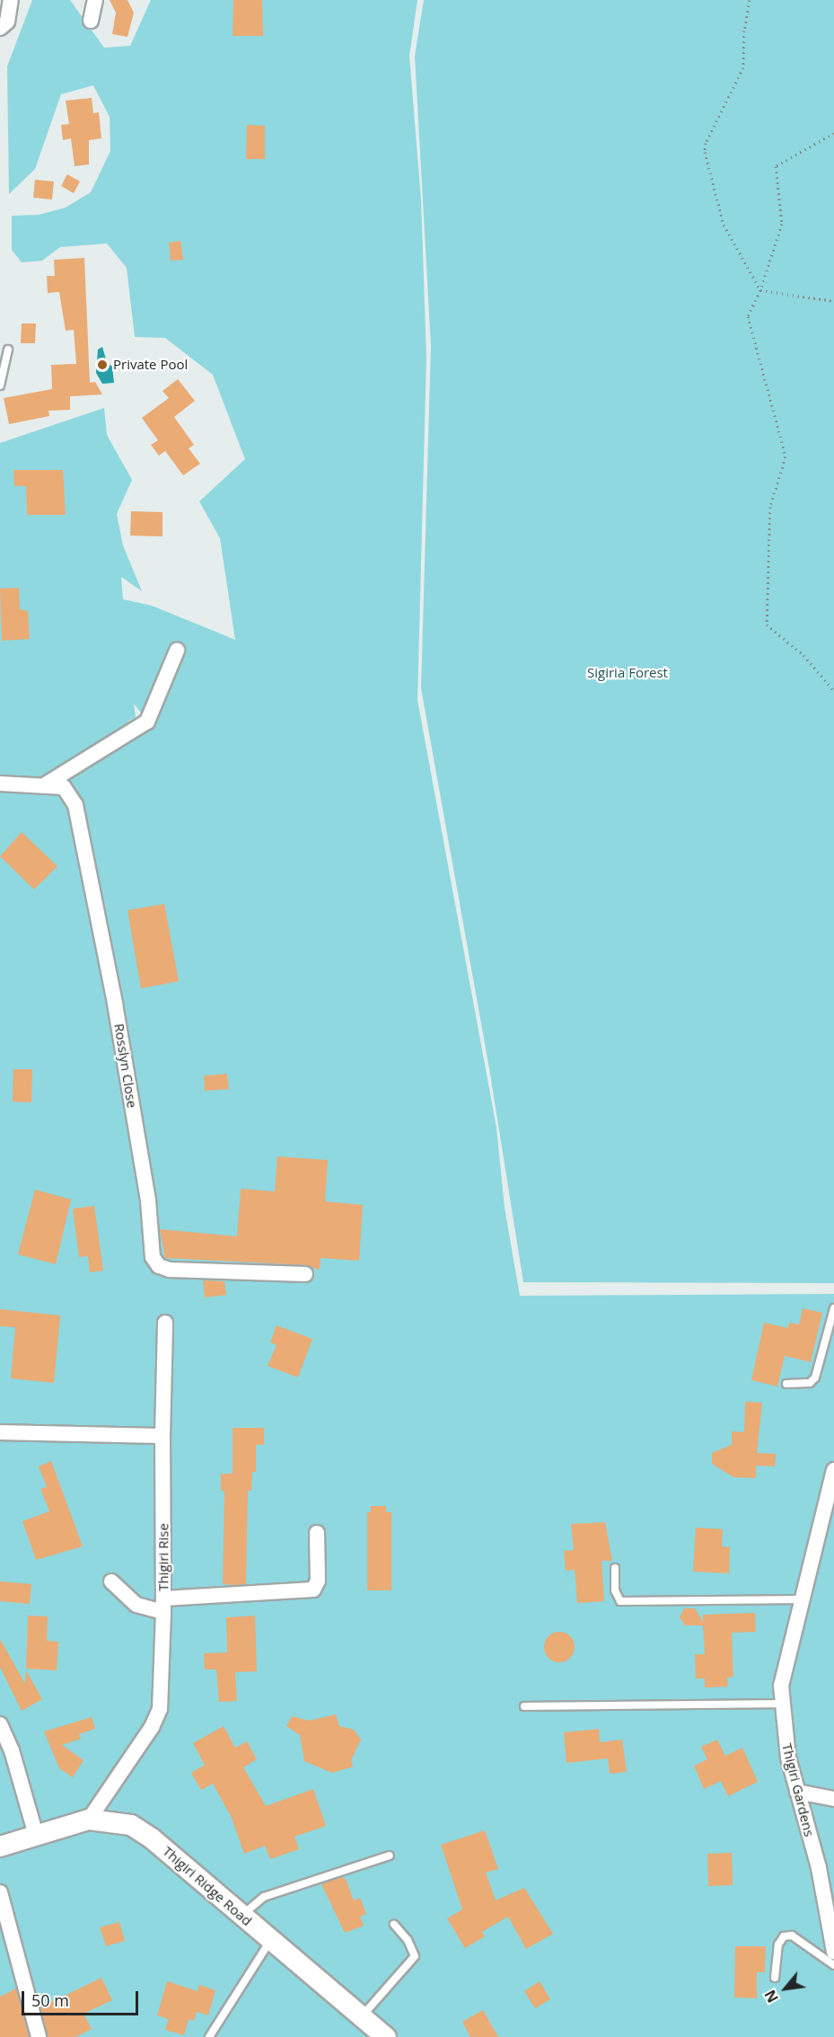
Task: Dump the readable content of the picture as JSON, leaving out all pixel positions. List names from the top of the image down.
{
  "streets": {
    "street": [
      "Rosslyn Close",
      "Thigiri Rise",
      "Thigiri Gardens",
      "Thigiri Ridge Road"
    ]
  },
  "crossings": [
    ["Thigiri Rise", "Thigiri Ridge Road"]
  ],
  "parks": ["Sigiria Forest"],
  "places": ["Private Pool"],
  "scale_bar": "50 m",
  "north": "bottom left"
}
